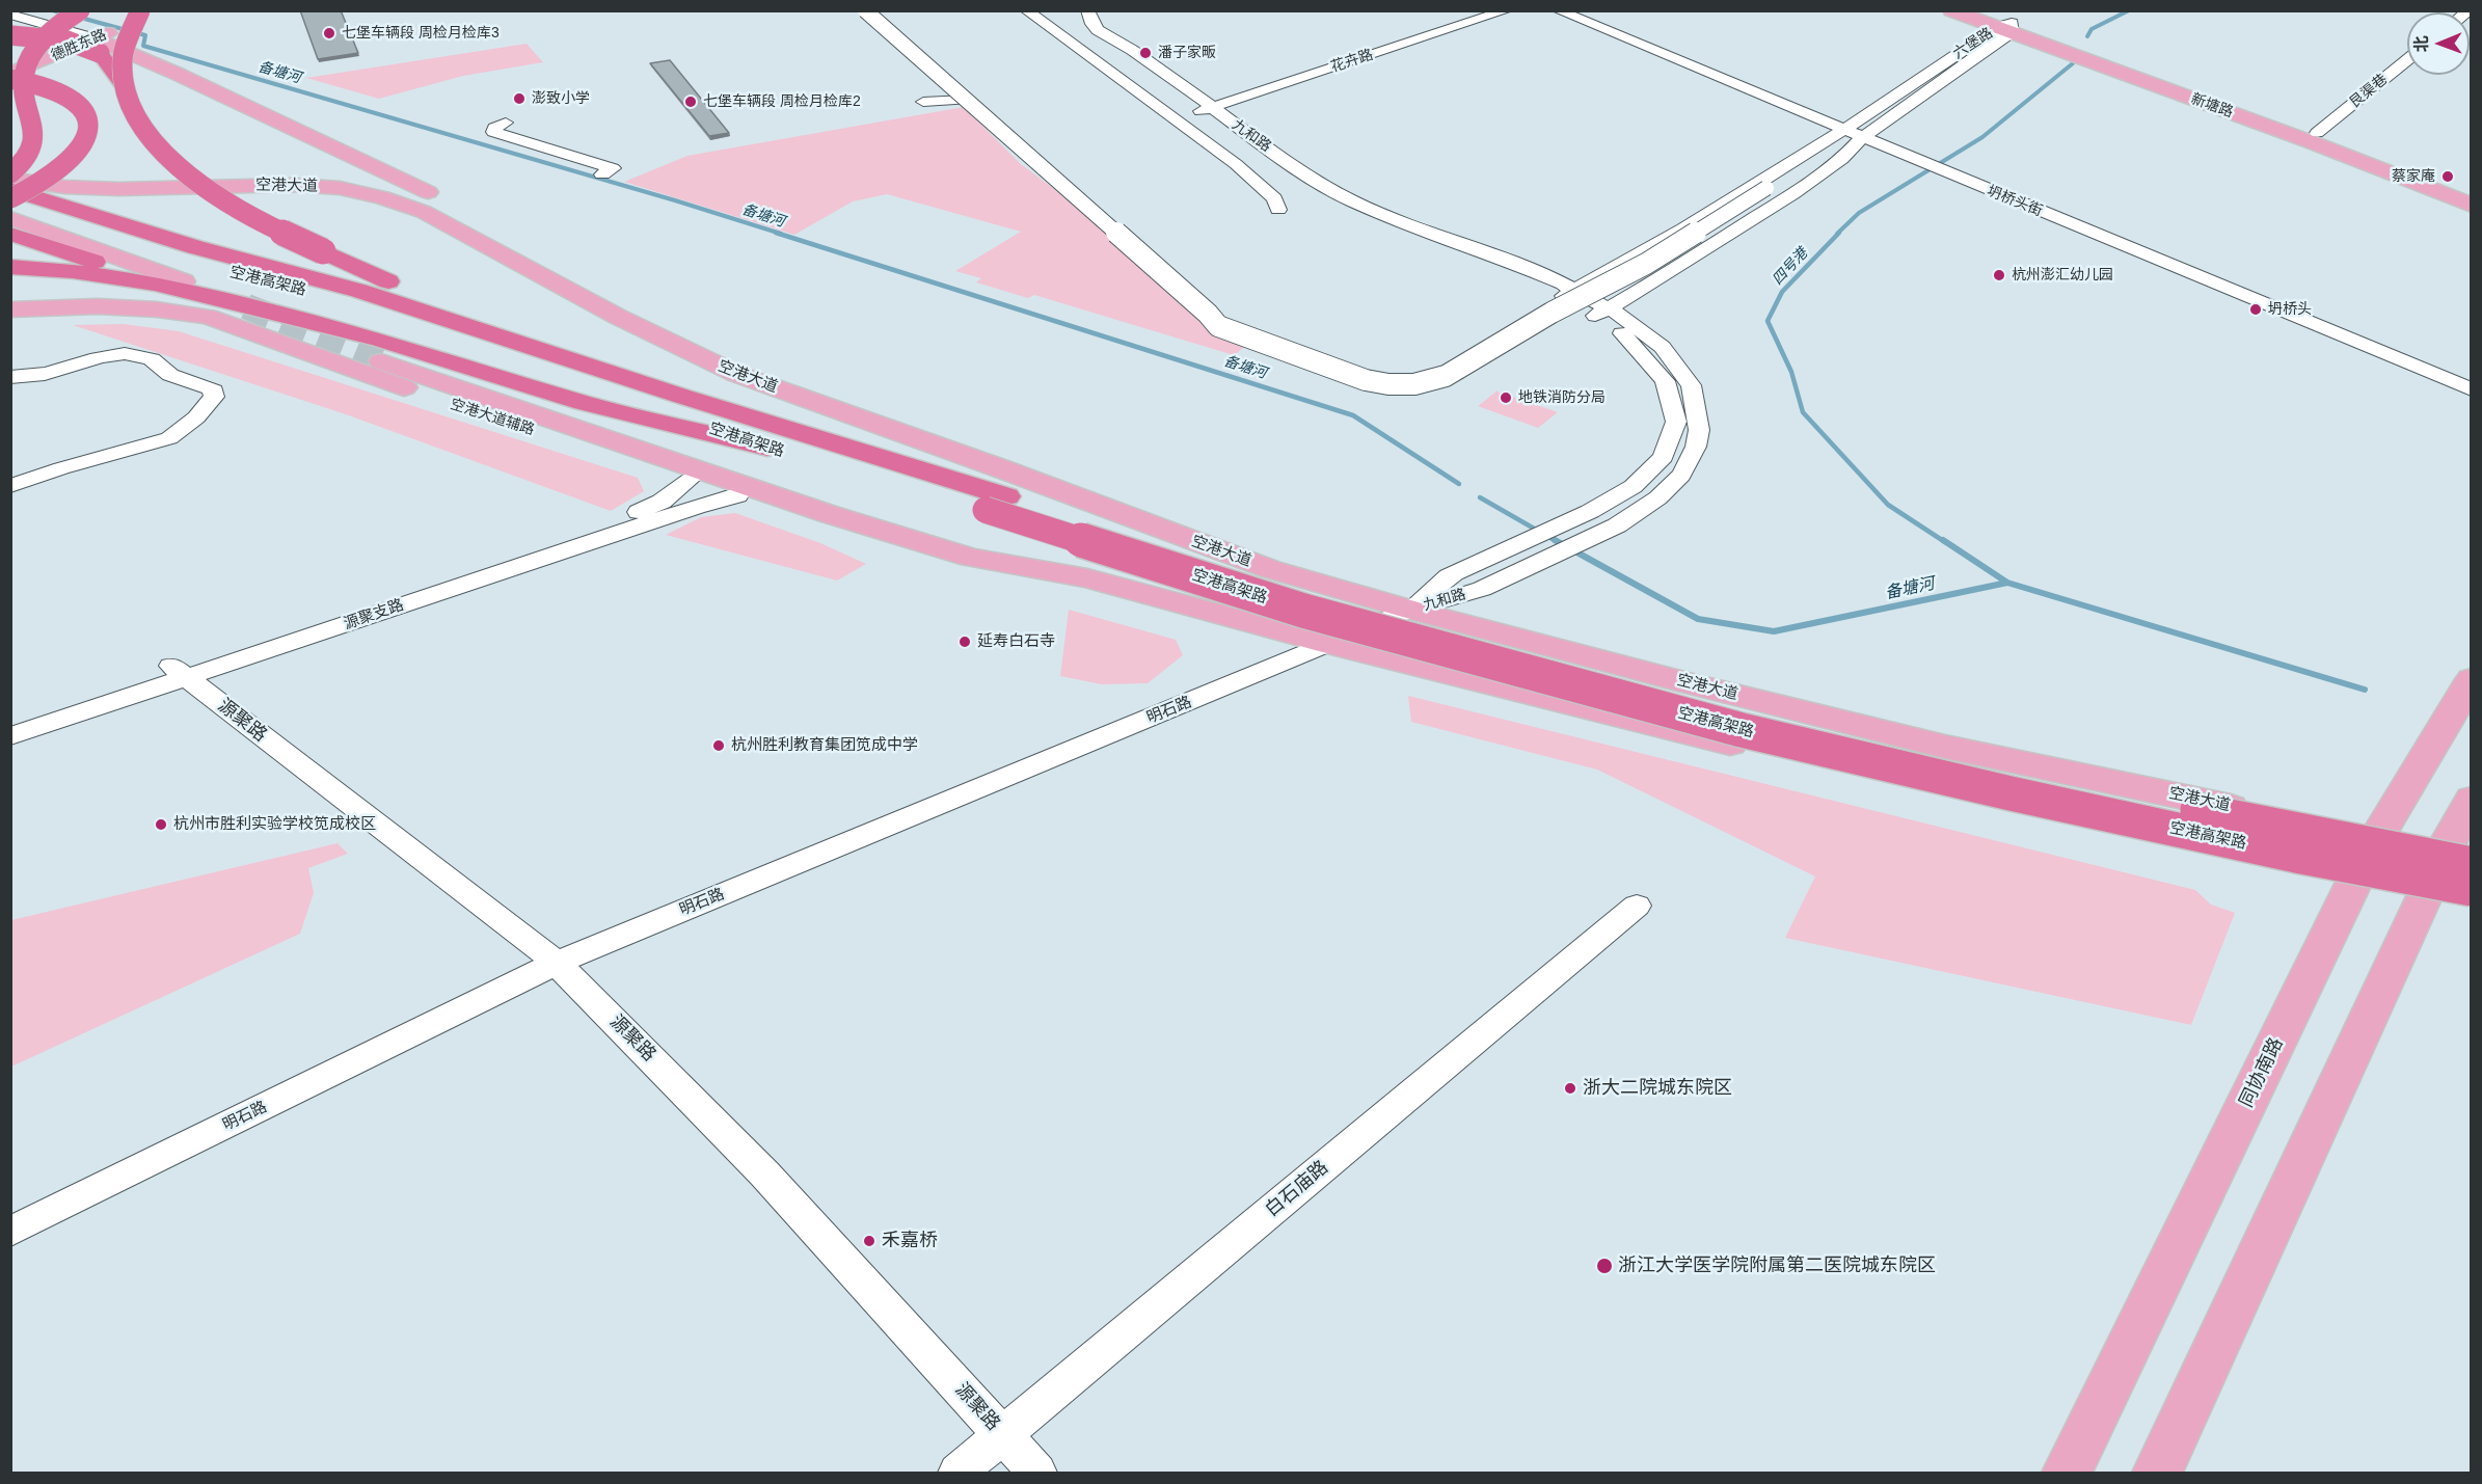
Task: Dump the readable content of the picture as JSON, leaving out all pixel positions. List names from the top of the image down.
{
  "streets": {
    "highway": ["空港高架路"],
    "main road": [
      "德胜东路",
      "新塘路",
      "空港大道",
      "空港大道辅路",
      "同协南路"
    ],
    "street": [
      "六堡路",
      "花卉路",
      "艮渠巷",
      "九和路",
      "坍桥头街",
      "源聚支路",
      "明石路",
      "源聚路",
      "白石庙路"
    ]
  },
  "crossings": [
    ["六堡路", "新塘路"],
    ["六堡路", "九和路"],
    ["六堡路", "坍桥头街"],
    ["花卉路", "九和路"],
    ["艮渠巷", "新塘路"],
    ["九和路", "空港大道"],
    ["九和路", "明石路"],
    ["空港大道", "空港高架路"],
    ["空港大道", "明石路"],
    ["空港大道", "同协南路"],
    ["空港大道辅路", "源聚支路"],
    ["源聚支路", "源聚路"],
    ["明石路", "源聚路"],
    ["源聚路", "白石庙路"]
  ],
  "water": ["备塘河", "四号港"],
  "places": [
    "七堡车辆段 周检月检库3",
    "潘子家畈",
    "澎致小学",
    "七堡车辆段 周检月检库2",
    "蔡家庵",
    "杭州澎汇幼儿园",
    "坍桥头",
    "地铁消防分局",
    "延寿白石寺",
    "杭州胜利教育集团笕成中学",
    "杭州市胜利实验学校笕成校区",
    "浙大二院城东院区",
    "禾嘉桥",
    "浙江大学医学院附属第二医院城东院区"
  ],
  "north": "left"
}
